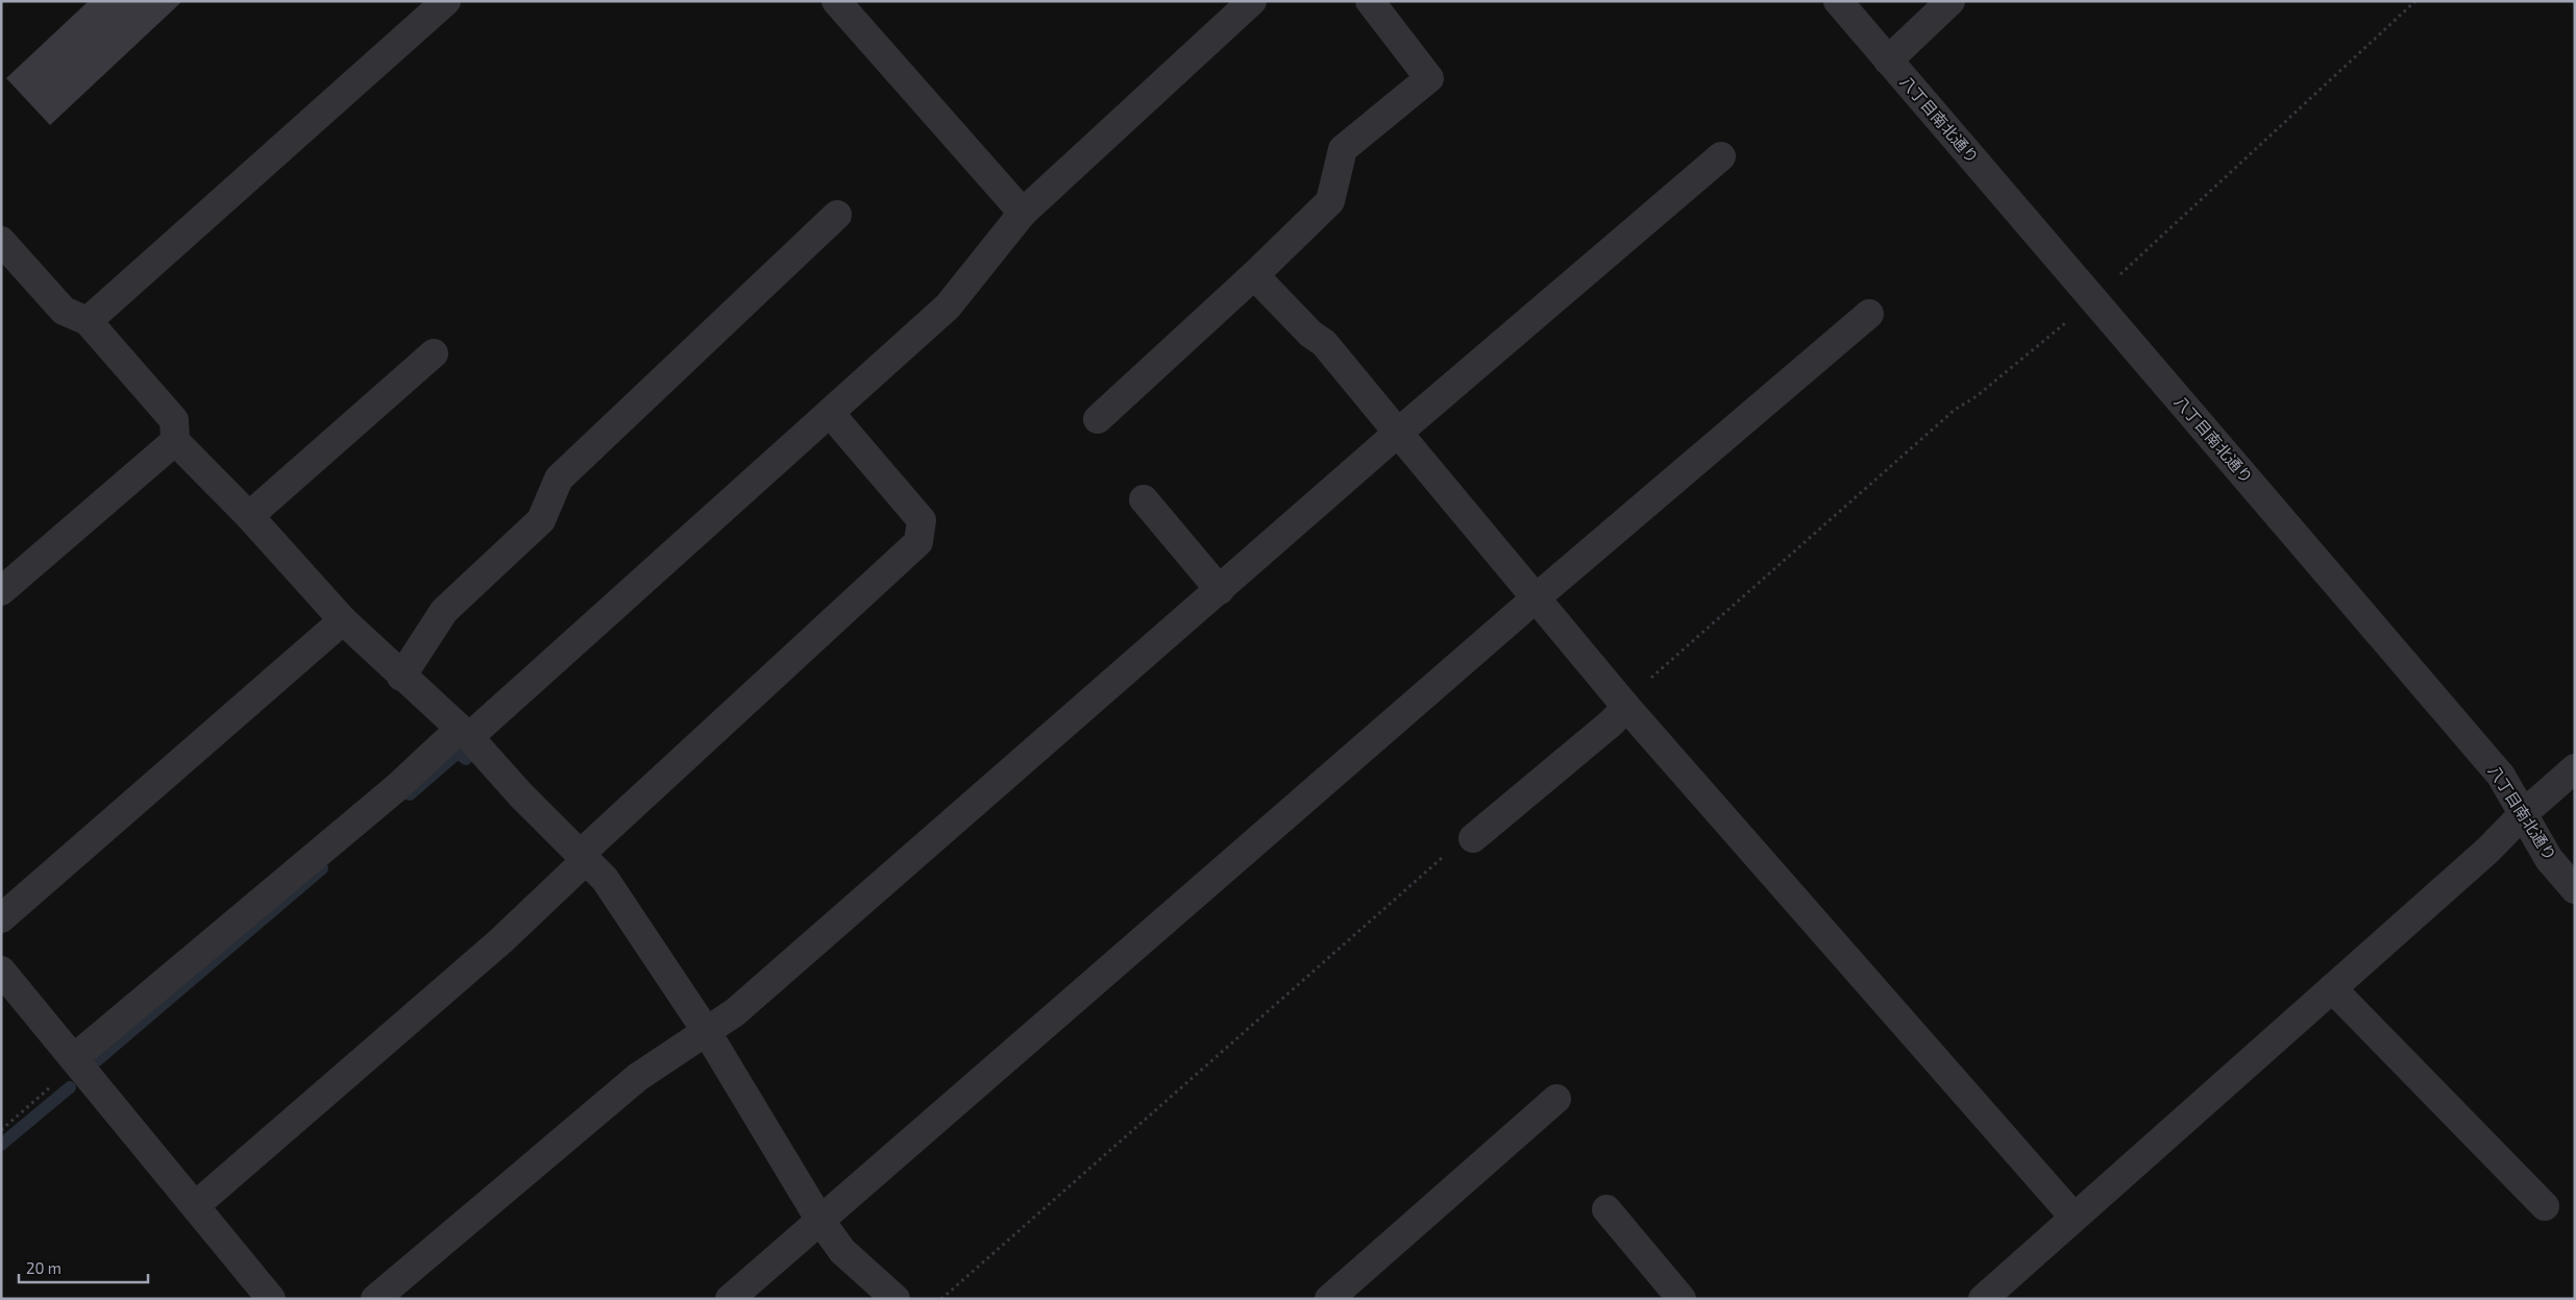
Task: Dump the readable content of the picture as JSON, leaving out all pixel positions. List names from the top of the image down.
{
  "streets": {
    "street": ["八丁目南北通り"]
  },
  "scale_bar": "20 m"
}
